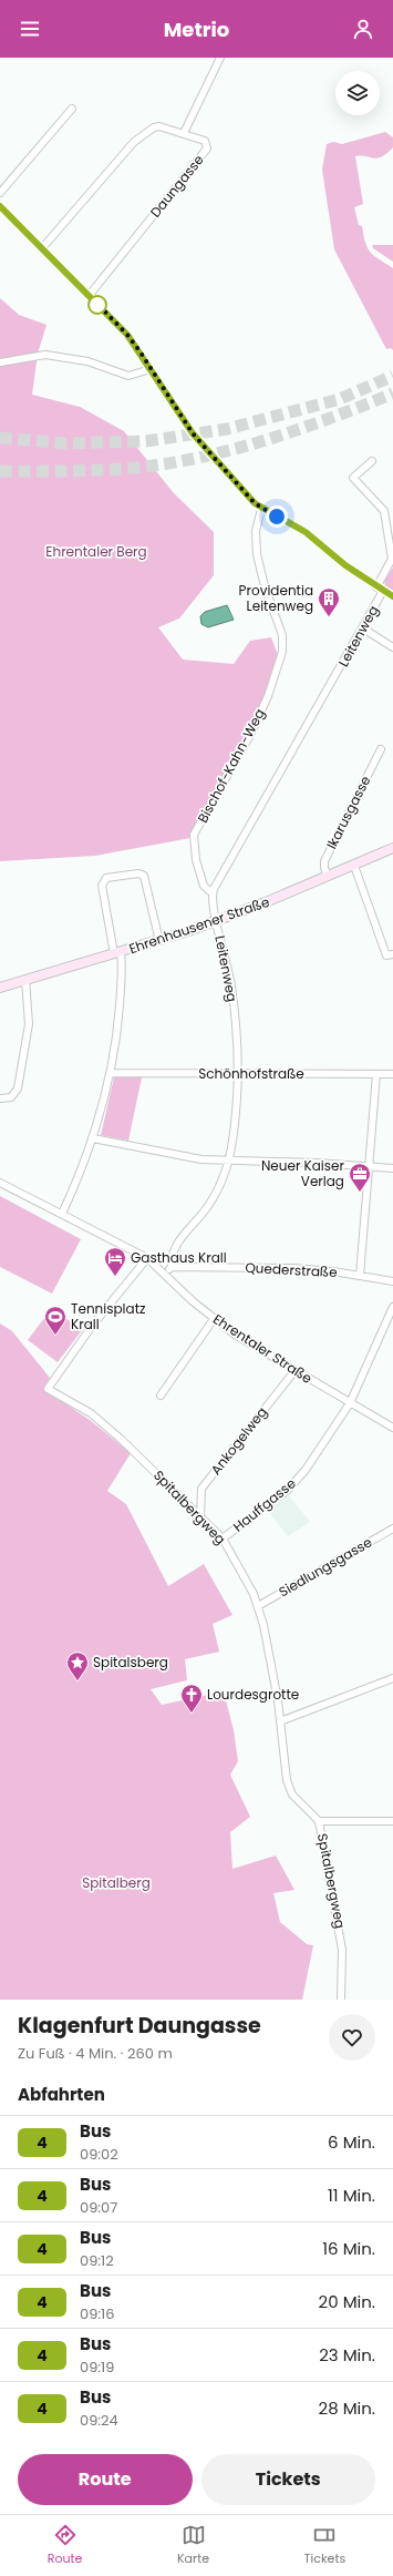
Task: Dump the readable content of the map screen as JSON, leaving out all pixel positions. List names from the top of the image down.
{
  "streets": {
    "street": [
      "Daungasse",
      "Leitenweg",
      "Bischof-Kahn-Weg",
      "Ikarusgasse",
      "Ehrenhausener Straße",
      "Schönhofstraße",
      "Quederstraße",
      "Ehrentaler Straße",
      "Ankogelweg",
      "Hauffgasse",
      "Spitalbergweg",
      "Siedlungsgasse"
    ]
  },
  "crossings": [
    ["Leitenweg", "Bischof-Kahn-Weg"],
    ["Leitenweg", "Ehrenhausener Straße"],
    ["Leitenweg", "Schönhofstraße"],
    ["Leitenweg", "Quederstraße"],
    ["Ikarusgasse", "Ehrenhausener Straße"],
    ["Ehrentaler Straße", "Ankogelweg"],
    ["Ehrentaler Straße", "Hauffgasse"],
    ["Ehrentaler Straße", "Spitalbergweg"],
    ["Ankogelweg", "Spitalbergweg"],
    ["Hauffgasse", "Spitalbergweg"],
    ["Spitalbergweg", "Siedlungsgasse"]
  ],
  "parks": ["Ehrentaler Berg", "Spitalberg"],
  "places": {
    "building": ["Providentia Leitenweg"],
    "office": ["Neuer Kaiser Verlag"],
    "hotel": ["Gasthaus Krall"],
    "sports": ["Tennisplatz Krall"],
    "place": ["Spitalsberg"],
    "church": ["Lourdesgrotte"]
  },
  "lines": ["bus line 4"],
  "page": {
    "header": "Metrio",
    "heading": [
      ["Klagenfurt Daungasse", "Zu Fuß · 4 Min. · 260 m"],
      "Abfahrten"
    ],
    "list": [
      {
        "mark": "4",
        "name": "Bus",
        "note": "09:02",
        "value": "6 Min."
      },
      {
        "mark": "4",
        "name": "Bus",
        "note": "09:07",
        "value": "11 Min."
      },
      {
        "mark": "4",
        "name": "Bus",
        "note": "09:12",
        "value": "16 Min."
      },
      {
        "mark": "4",
        "name": "Bus",
        "note": "09:16",
        "value": "20 Min."
      },
      {
        "mark": "4",
        "name": "Bus",
        "note": "09:19",
        "value": "23 Min."
      },
      {
        "mark": "4",
        "name": "Bus",
        "note": "09:24",
        "value": "28 Min."
      }
    ],
    "buttons": ["Route", "Tickets"],
    "tabs": ["Route", "Karte", "Tickets"]
  }
}
